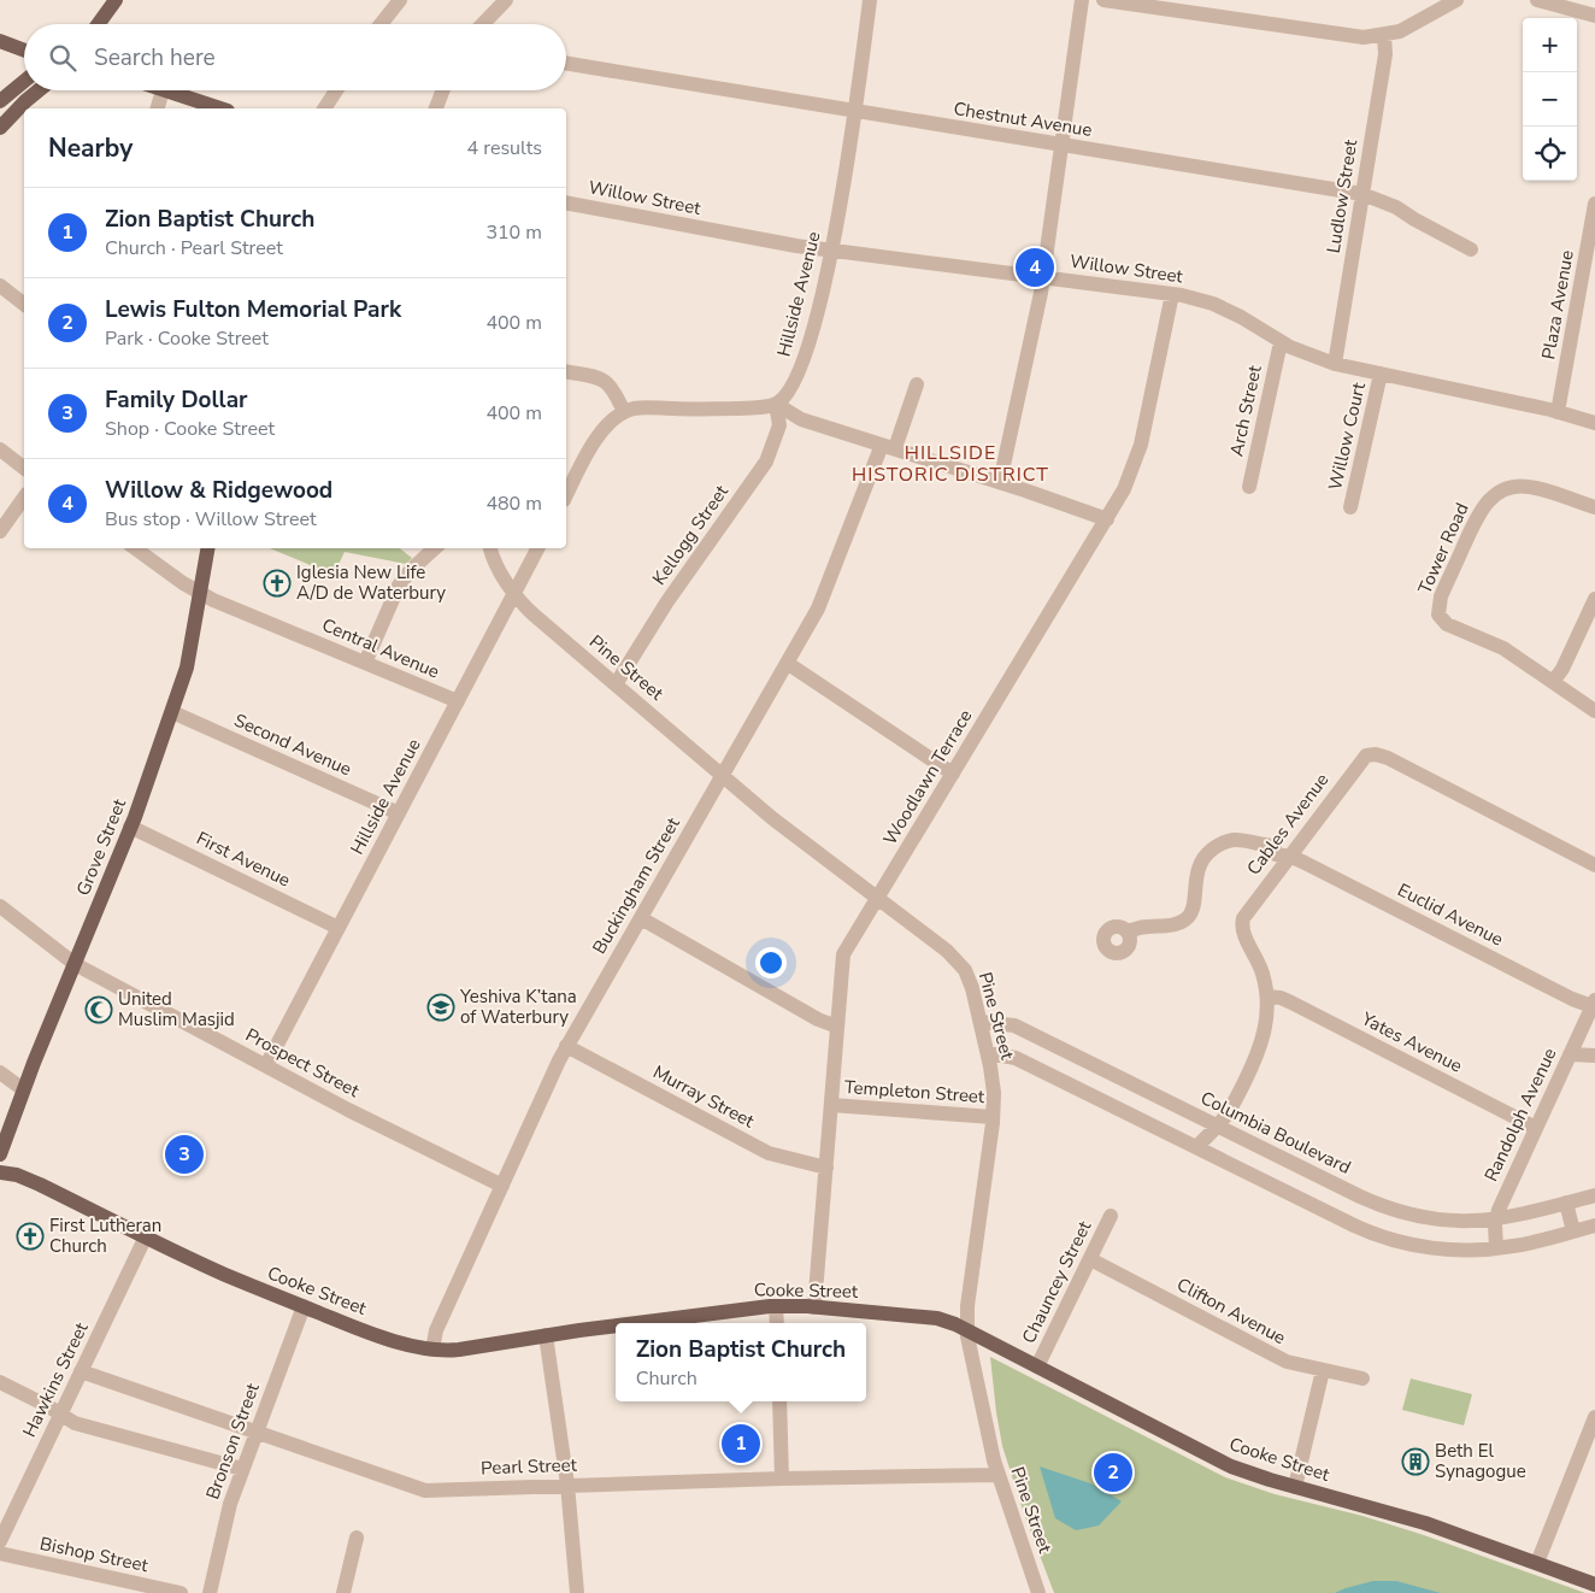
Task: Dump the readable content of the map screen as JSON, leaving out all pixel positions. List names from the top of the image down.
{
  "streets": {
    "main road": ["Grove Street", "Cooke Street"],
    "street": [
      "Chestnut Avenue",
      "Ludlow Street",
      "Willow Street",
      "Hillside Avenue",
      "Plaza Avenue",
      "Arch Street",
      "Willow Court",
      "Kellogg Street",
      "Tower Road",
      "Central Avenue",
      "Pine Street",
      "Second Avenue",
      "Woodlawn Terrace",
      "Cables Avenue",
      "First Avenue",
      "Buckingham Street",
      "Euclid Avenue",
      "Yates Avenue",
      "Prospect Street",
      "Templeton Street",
      "Murray Street",
      "Randolph Avenue",
      "Columbia Boulevard",
      "Chauncey Street",
      "Clifton Avenue",
      "Hawkins Street",
      "Bronson Street",
      "Pearl Street",
      "Bishop Street"
    ]
  },
  "crossings": [
    ["Chestnut Avenue", "Ludlow Street"],
    ["Chestnut Avenue", "Hillside Avenue"],
    ["Ludlow Street", "Willow Street"],
    ["Willow Street", "Hillside Avenue"],
    ["Willow Street", "Plaza Avenue"],
    ["Willow Street", "Arch Street"],
    ["Willow Street", "Willow Court"],
    ["Willow Street", "Woodlawn Terrace"],
    ["Hillside Avenue", "Kellogg Street"],
    ["Hillside Avenue", "Central Avenue"],
    ["Hillside Avenue", "Pine Street"],
    ["Hillside Avenue", "Second Avenue"],
    ["Hillside Avenue", "First Avenue"],
    ["Hillside Avenue", "Prospect Street"],
    ["Kellogg Street", "Pine Street"],
    ["Central Avenue", "Grove Street"],
    ["Pine Street", "Woodlawn Terrace"],
    ["Pine Street", "Buckingham Street"],
    ["Pine Street", "Templeton Street"],
    ["Pine Street", "Columbia Boulevard"],
    ["Pine Street", "Cooke Street"],
    ["Pine Street", "Pearl Street"],
    ["Second Avenue", "Grove Street"],
    ["Woodlawn Terrace", "Templeton Street"],
    ["Woodlawn Terrace", "Murray Street"],
    ["Woodlawn Terrace", "Cooke Street"],
    ["Cables Avenue", "Euclid Avenue"],
    ["Cables Avenue", "Yates Avenue"],
    ["Cables Avenue", "Columbia Boulevard"],
    ["Grove Street", "First Avenue"],
    ["Grove Street", "Prospect Street"],
    ["Buckingham Street", "Prospect Street"],
    ["Buckingham Street", "Murray Street"],
    ["Buckingham Street", "Cooke Street"],
    ["Euclid Avenue", "Randolph Avenue"],
    ["Yates Avenue", "Randolph Avenue"],
    ["Randolph Avenue", "Columbia Boulevard"],
    ["Chauncey Street", "Cooke Street"],
    ["Chauncey Street", "Clifton Avenue"],
    ["Cooke Street", "Hawkins Street"],
    ["Cooke Street", "Bronson Street"],
    ["Hawkins Street", "Pearl Street"],
    ["Bronson Street", "Pearl Street"]
  ],
  "districts": ["HILLSIDE HISTORIC DISTRICT"],
  "places": {
    "church": ["Iglesia New Life A/D de Waterbury", "First Lutheran Church"],
    "school or university": ["Yeshiva K’tana of Waterbury"],
    "mosque": ["United Muslim Masjid"],
    "building": ["Beth El Synagogue"]
  },
  "page": {
    "map_buttons": ["+", "−"],
    "search": "Search here",
    "heading": ["Nearby", "4 results"],
    "list": [
      {
        "mark": "1",
        "name": "Zion Baptist Church",
        "note": "Church · Pearl Street",
        "value": "310 m"
      },
      {
        "mark": "2",
        "name": "Lewis Fulton Memorial Park",
        "note": "Park · Cooke Street",
        "value": "400 m"
      },
      {
        "mark": "3",
        "name": "Family Dollar",
        "note": "Shop · Cooke Street",
        "value": "400 m"
      },
      {
        "mark": "4",
        "name": "Willow & Ridgewood",
        "note": "Bus stop · Willow Street",
        "value": "480 m"
      }
    ],
    "pins": [
      "4",
      "3",
      "1",
      "2"
    ],
    "popup": ["Zion Baptist Church", "Church"]
  }
}
